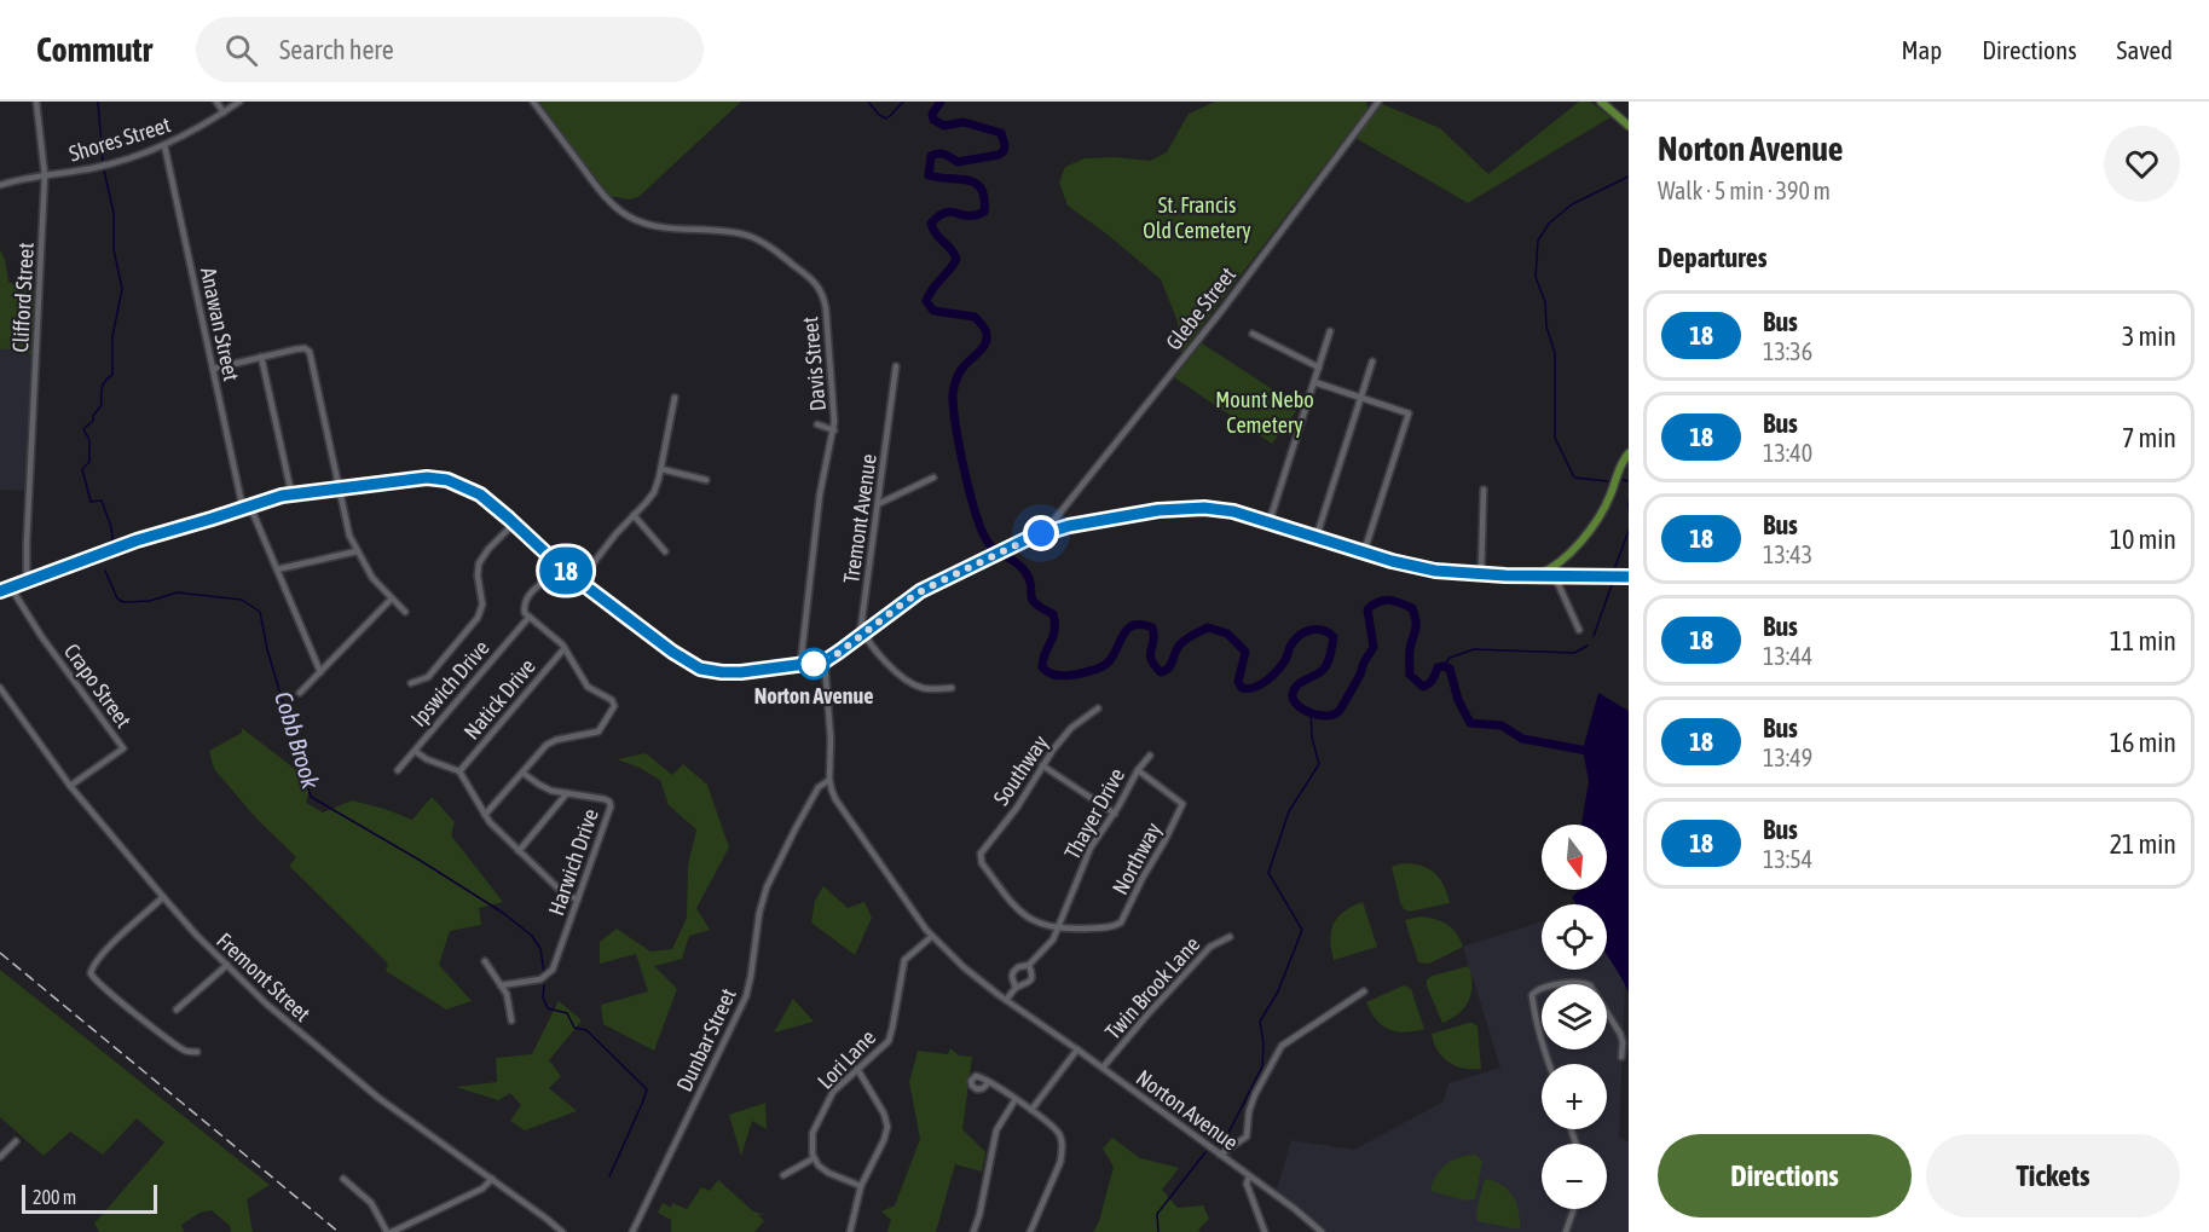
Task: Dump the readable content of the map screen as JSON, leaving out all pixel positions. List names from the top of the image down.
{
  "streets": {
    "street": [
      "Shores Street",
      "Clifford Street",
      "Glebe Street",
      "Anawan Street",
      "Davis Street",
      "Tremont Avenue",
      "Ipswich Drive",
      "Crapo Street",
      "Natick Drive",
      "Southway",
      "Thayer Drive",
      "Northway",
      "Harwich Drive",
      "Fremont Street",
      "Twin Brook Lane",
      "Dunbar Street",
      "Lori Lane",
      "Norton Avenue"
    ]
  },
  "crossings": [
    ["Shores Street", "Clifford Street"],
    ["Shores Street", "Anawan Street"],
    ["Crapo Street", "Fremont Street"],
    ["Southway", "Thayer Drive"],
    ["Southway", "Northway"],
    ["Thayer Drive", "Northway"],
    ["Thayer Drive", "Norton Avenue"],
    ["Twin Brook Lane", "Norton Avenue"],
    ["Dunbar Street", "Norton Avenue"],
    ["Lori Lane", "Norton Avenue"]
  ],
  "water": ["Cobb Brook"],
  "parks": ["St. Francis Old Cemetery", "Mount Nebo Cemetery"],
  "places": ["Norton Avenue"],
  "lines": ["bus line 18"],
  "scale_bar": "200 m",
  "north": "bottom",
  "page": {
    "header": "Commutr",
    "search": "Search here",
    "nav": ["Map", "Directions", "Saved"],
    "on_map": "18",
    "heading": [
      ["Norton Avenue", "Walk · 5 min · 390 m"],
      "Departures"
    ],
    "list": [
      {
        "mark": "18",
        "name": "Bus",
        "note": "13:36",
        "value": "3 min"
      },
      {
        "mark": "18",
        "name": "Bus",
        "note": "13:40",
        "value": "7 min"
      },
      {
        "mark": "18",
        "name": "Bus",
        "note": "13:43",
        "value": "10 min"
      },
      {
        "mark": "18",
        "name": "Bus",
        "note": "13:44",
        "value": "11 min"
      },
      {
        "mark": "18",
        "name": "Bus",
        "note": "13:49",
        "value": "16 min"
      },
      {
        "mark": "18",
        "name": "Bus",
        "note": "13:54",
        "value": "21 min"
      }
    ],
    "map_buttons": ["+", "−"],
    "buttons": ["Directions", "Tickets"],
    "scale": "200 m"
  }
}
